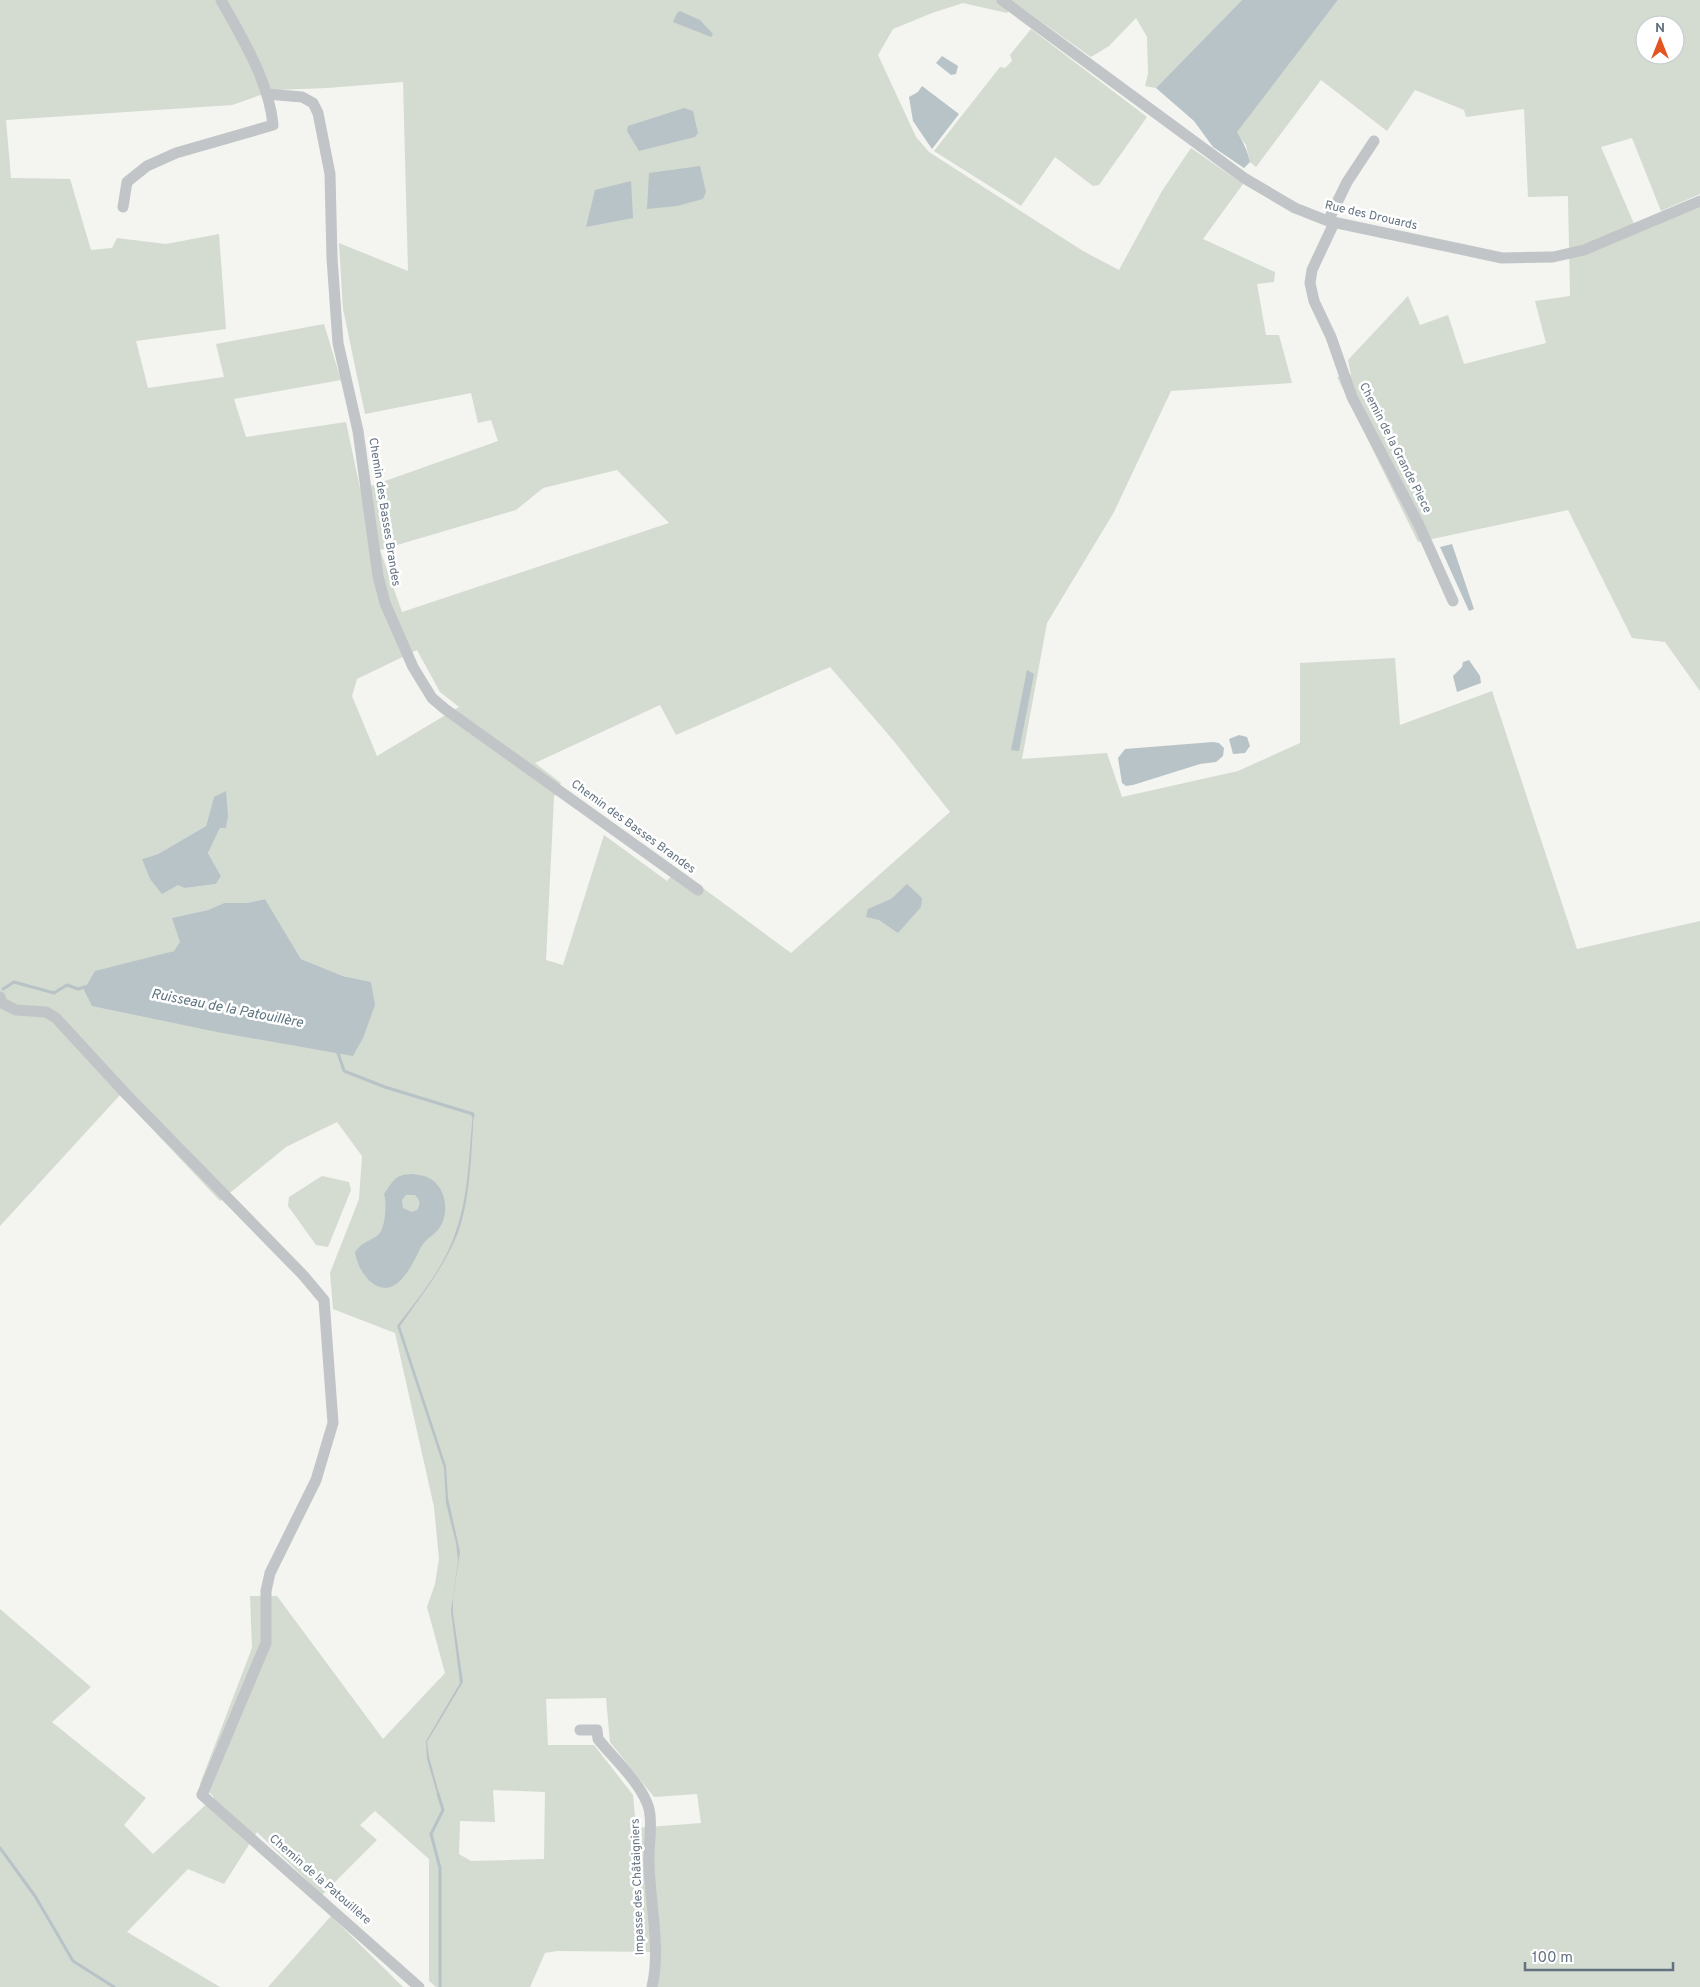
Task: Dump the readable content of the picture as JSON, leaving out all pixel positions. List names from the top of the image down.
{
  "streets": {
    "street": [
      "Rue des Drouards",
      "Chemin de la Grande Piece",
      "Chemin des Basses Brandes",
      "Chemin de la Patouillère",
      "Impasse des Châtaigniers"
    ]
  },
  "crossings": [
    ["Rue des Drouards", "Chemin de la Grande Piece"]
  ],
  "water": ["Ruisseau de la Patouillère"],
  "scale_bar": "100 m",
  "north": "top"
}
